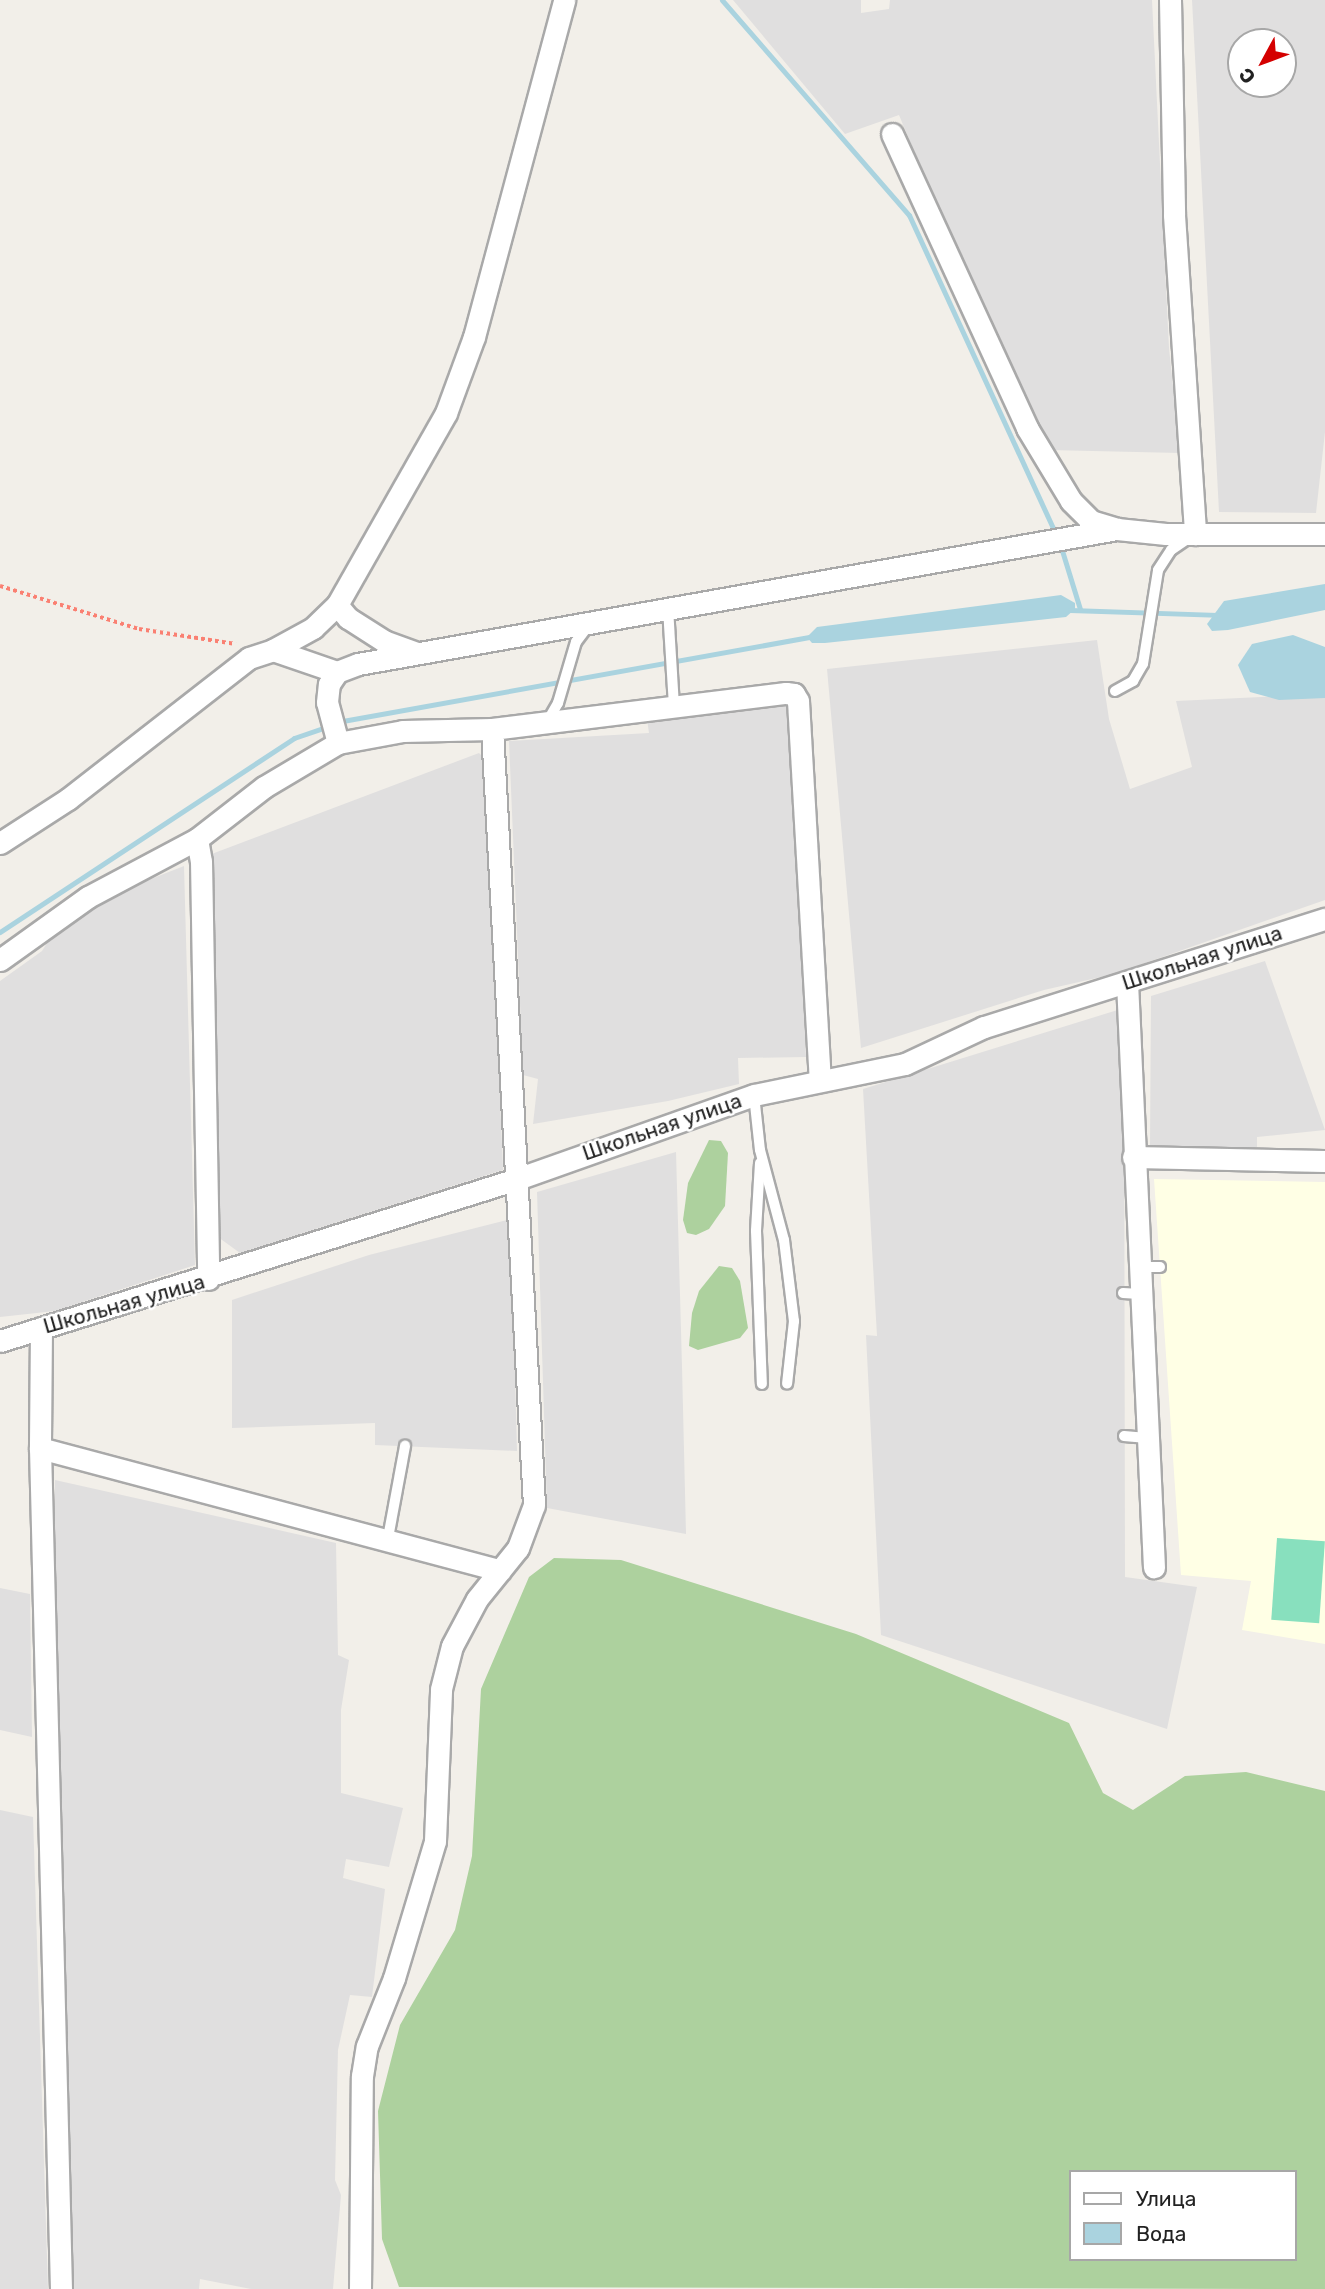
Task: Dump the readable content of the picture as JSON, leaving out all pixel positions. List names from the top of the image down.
{
  "streets": {
    "street": ["Школьная улица"]
  },
  "legend": ["Улица", "Вода"],
  "north": "bottom left"
}
